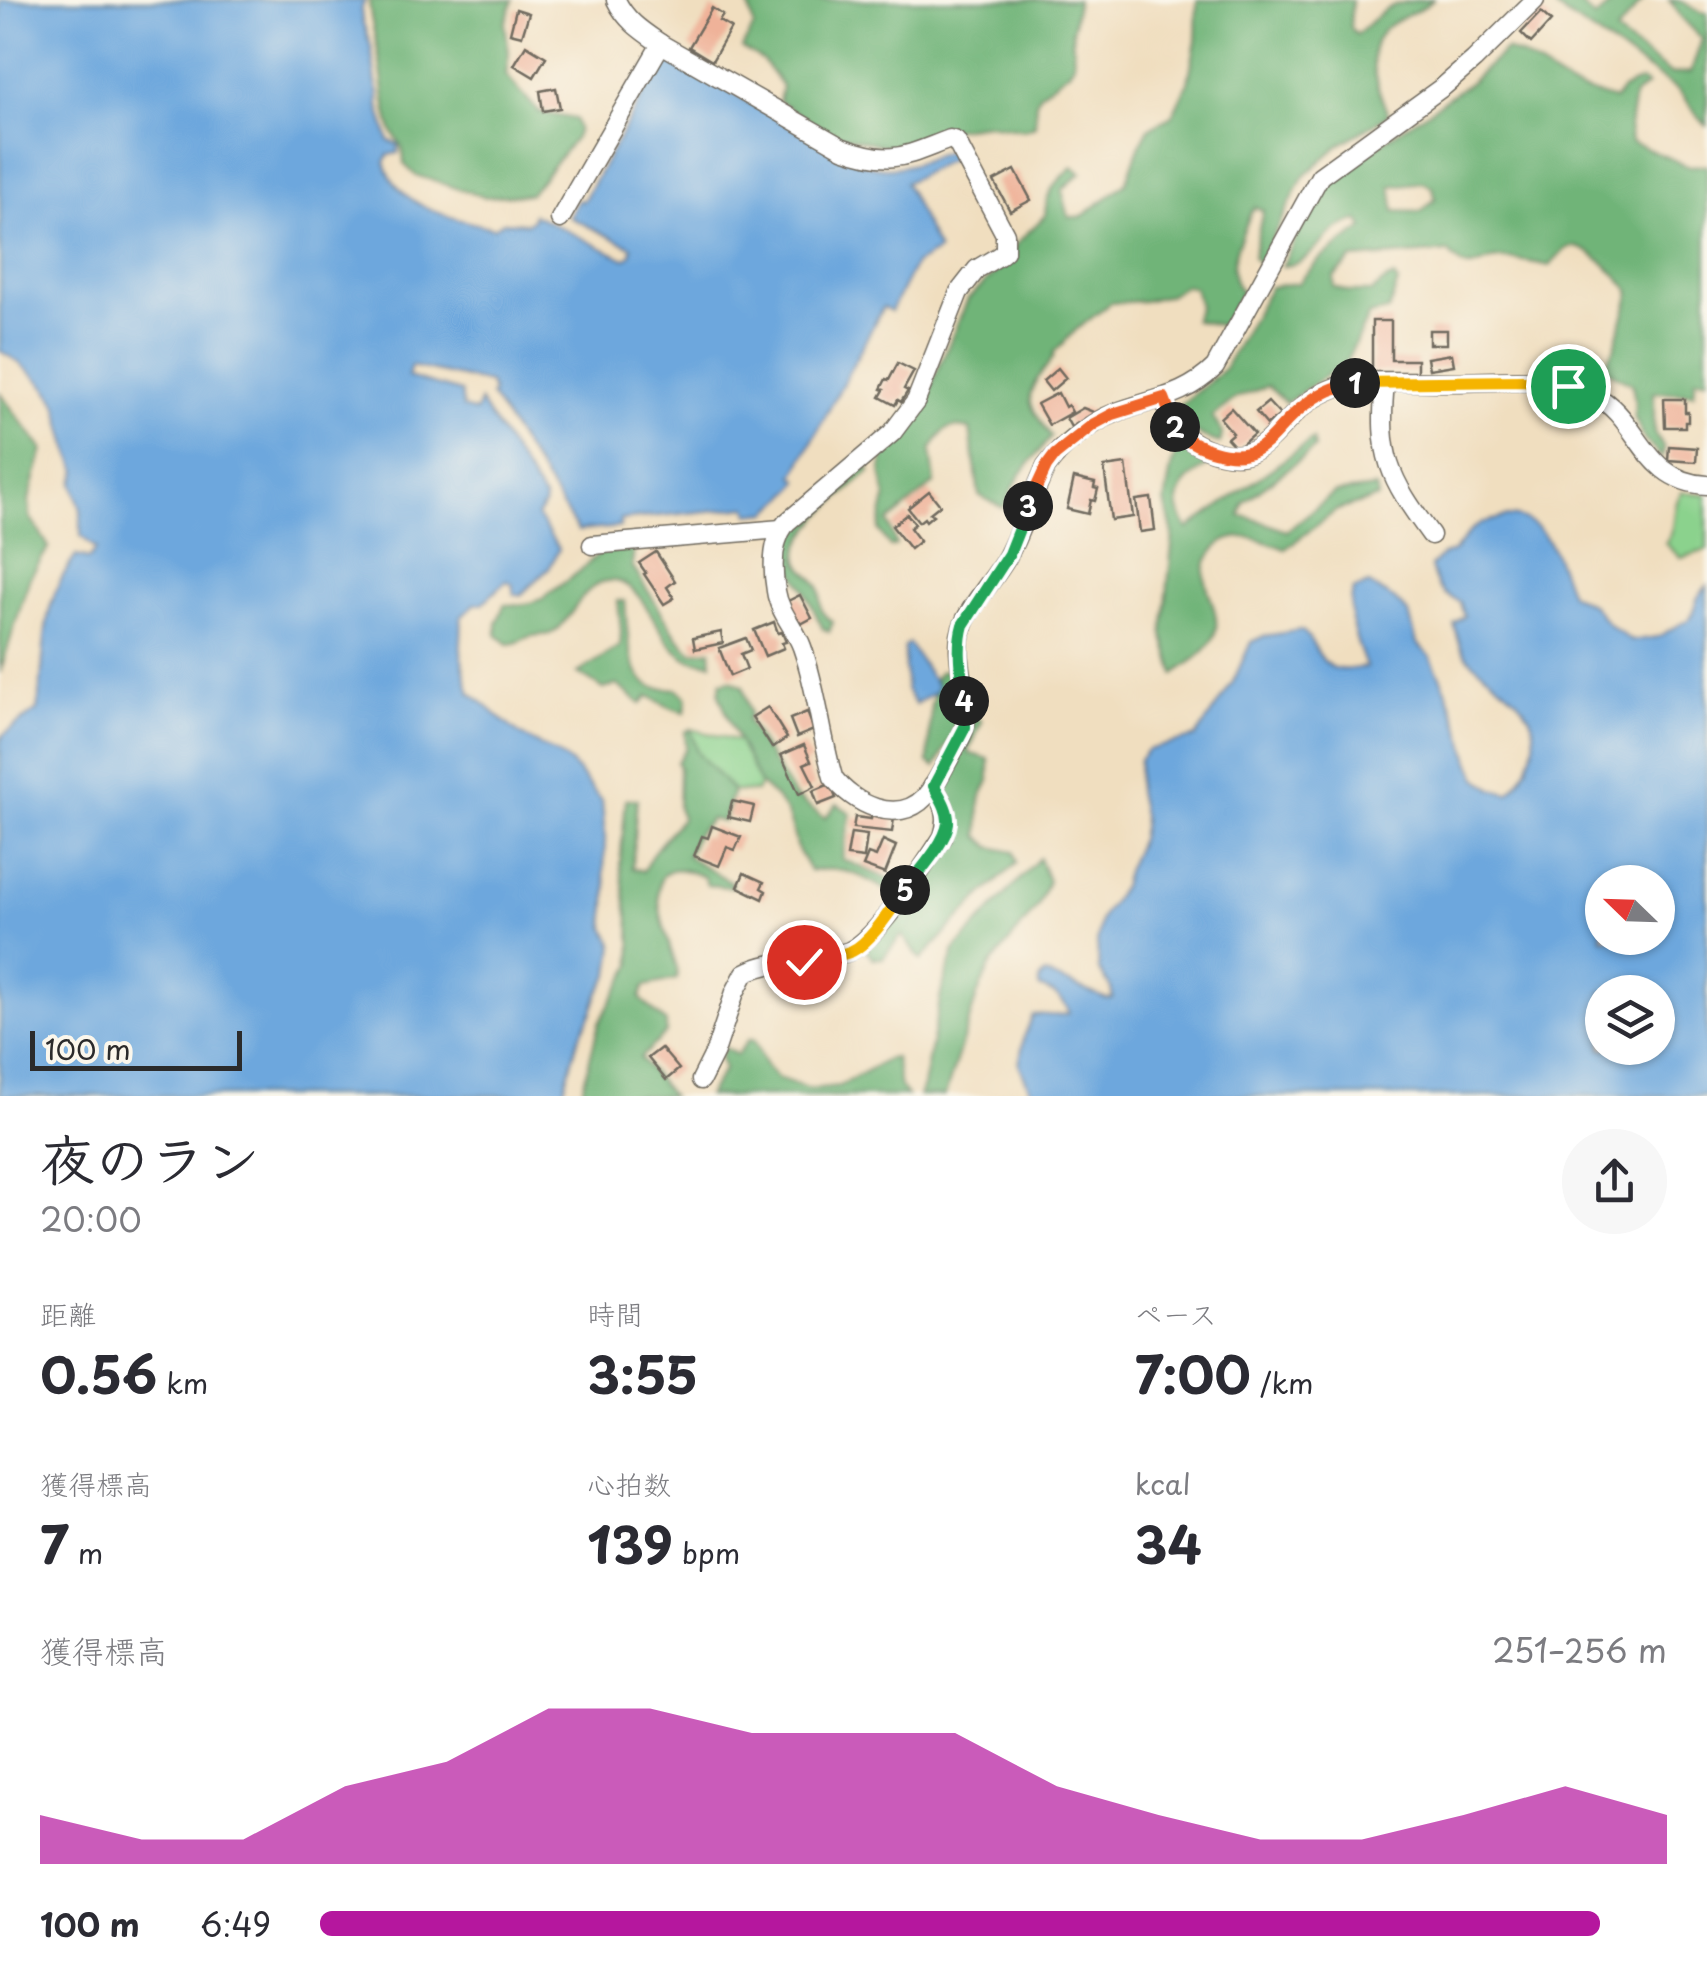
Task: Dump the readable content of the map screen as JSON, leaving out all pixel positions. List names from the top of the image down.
{
  "scale_bar": "100 m",
  "north": "top left",
  "page": {
    "pins": [
      "1",
      "2",
      "3",
      "4",
      "5"
    ],
    "scale": "100 m",
    "heading": ["夜のラン", "20:00"],
    "stats": [
      ["距離", "0.56 km"],
      ["時間", "3:55"],
      ["ペース", "7:00 /km"],
      ["獲得標高", "7 m"],
      ["心拍数", "139 bpm"],
      ["kcal", "34"]
    ],
    "chart": ["獲得標高", "251–256 m"],
    "list": [
      {
        "name": "100 m",
        "note": "6:49"
      }
    ]
  }
}
